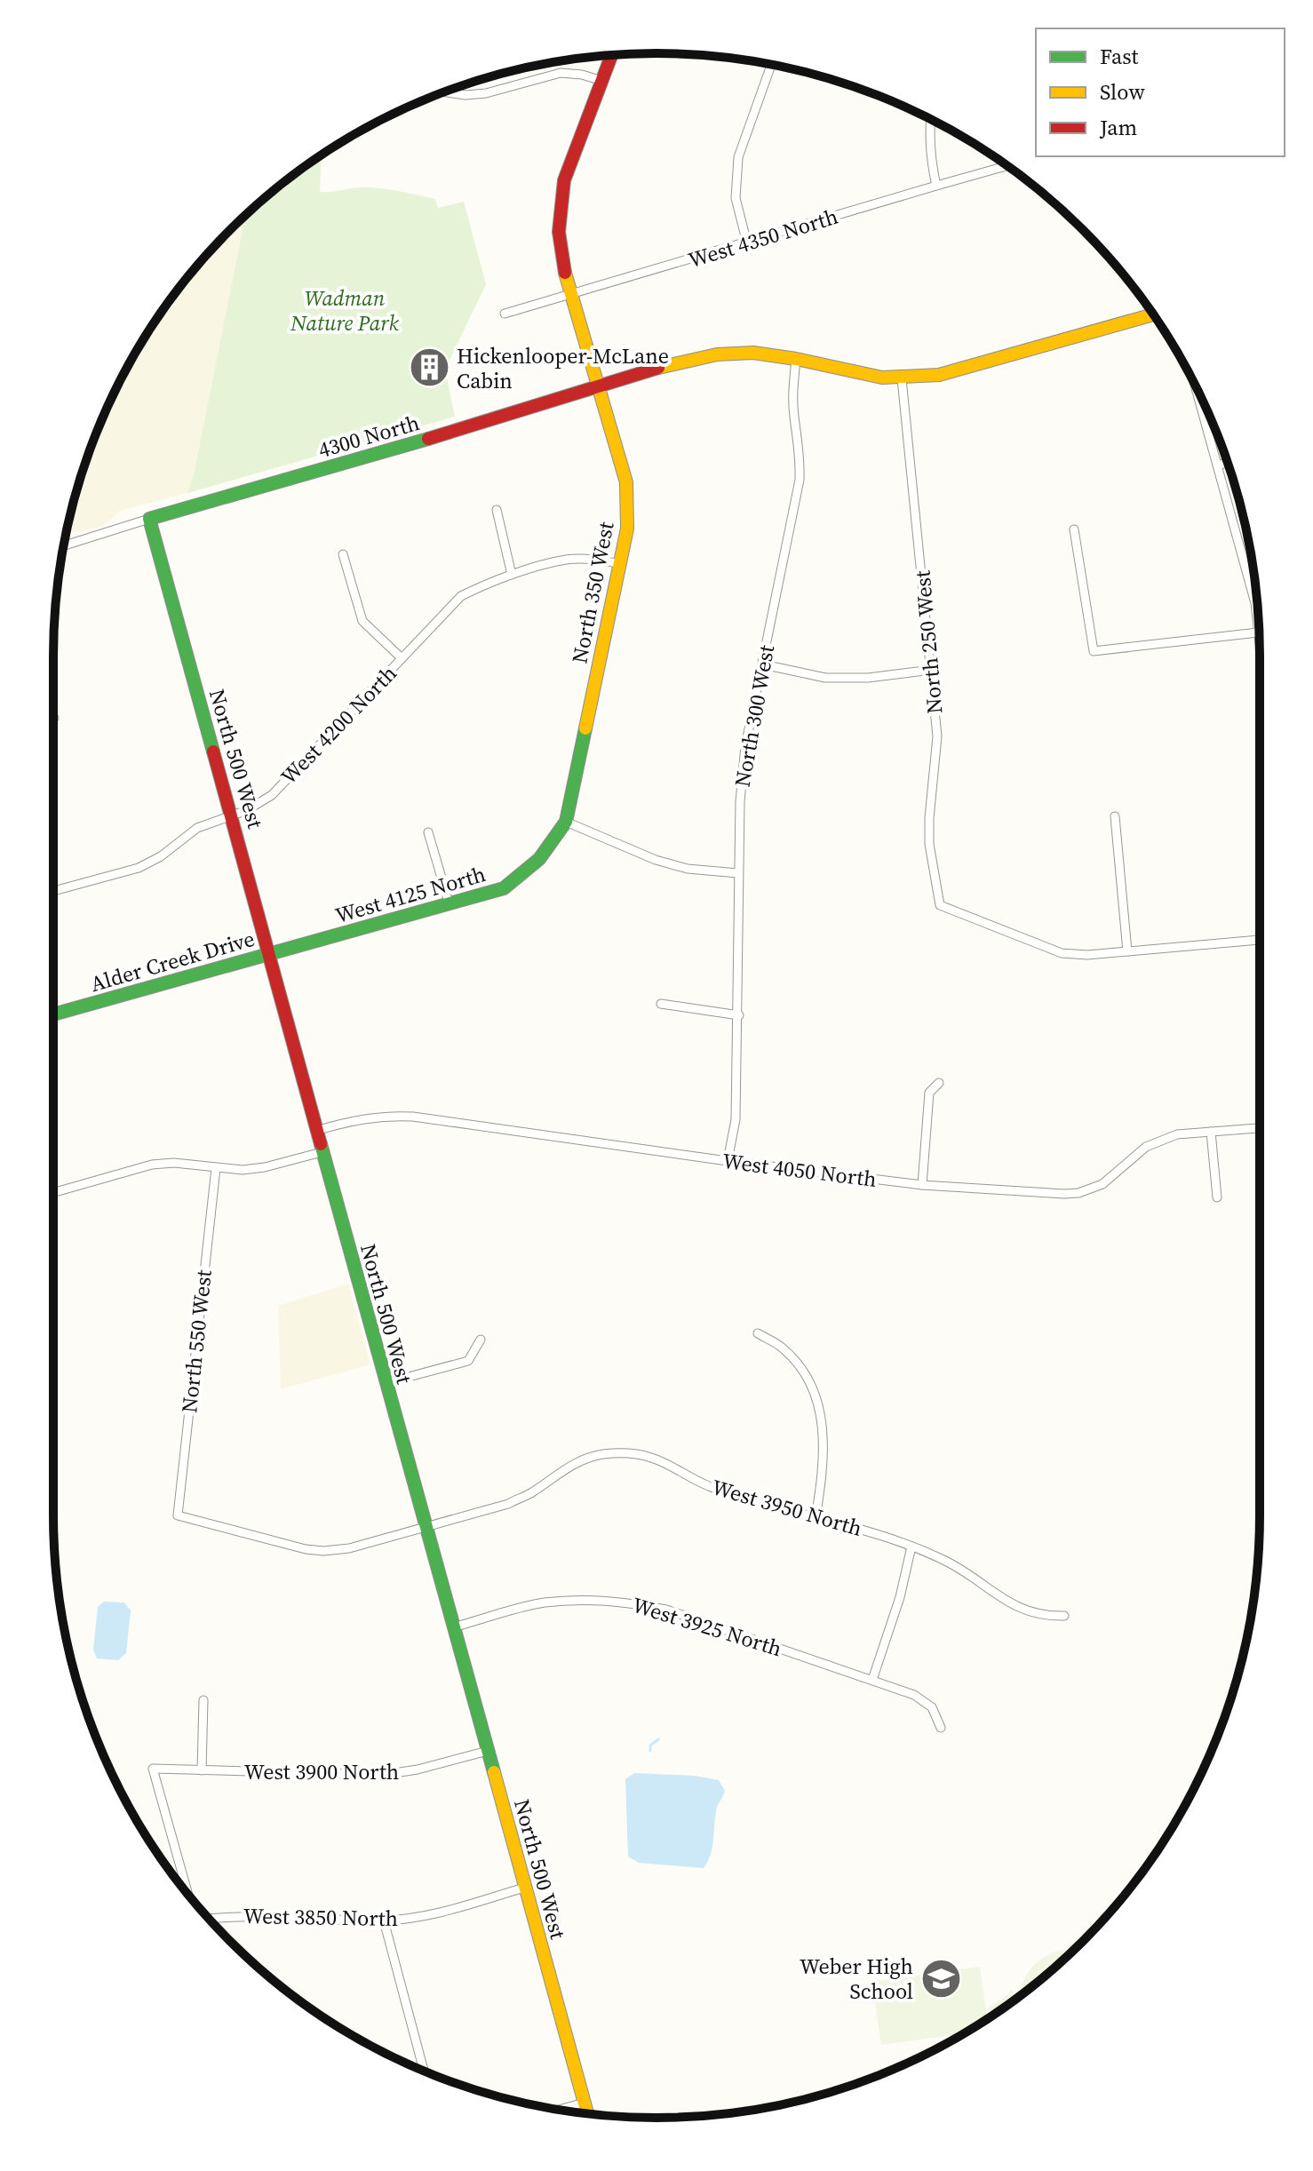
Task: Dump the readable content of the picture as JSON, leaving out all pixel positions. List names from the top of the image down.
{
  "streets": {
    "street": [
      "West 4350 North",
      "4300 North",
      "North 350 West",
      "North 250 West",
      "North 300 West",
      "West 4200 North",
      "North 500 West",
      "West 4125 North",
      "Alder Creek Drive",
      "West 4050 North",
      "North 550 West",
      "West 3950 North",
      "West 3925 North",
      "West 3900 North",
      "West 3850 North"
    ]
  },
  "crossings": [
    ["West 4350 North", "North 350 West"],
    ["4300 North", "North 350 West"],
    ["4300 North", "North 250 West"],
    ["4300 North", "North 300 West"],
    ["4300 North", "North 500 West"],
    ["North 350 West", "West 4200 North"],
    ["North 350 West", "West 4125 North"],
    ["North 300 West", "West 4050 North"],
    ["West 4200 North", "North 500 West"],
    ["North 500 West", "West 4125 North"],
    ["North 500 West", "Alder Creek Drive"],
    ["North 500 West", "West 4050 North"],
    ["North 500 West", "West 3950 North"],
    ["North 500 West", "West 3925 North"],
    ["North 500 West", "West 3900 North"],
    ["North 500 West", "West 3850 North"],
    ["West 4125 North", "Alder Creek Drive"],
    ["North 550 West", "West 3950 North"]
  ],
  "parks": ["Wadman Nature Park"],
  "places": {
    "building": ["Hickenlooper-McLane Cabin"],
    "school or university": ["Weber High School"]
  },
  "legend": ["Fast", "Slow", "Jam"]
}
